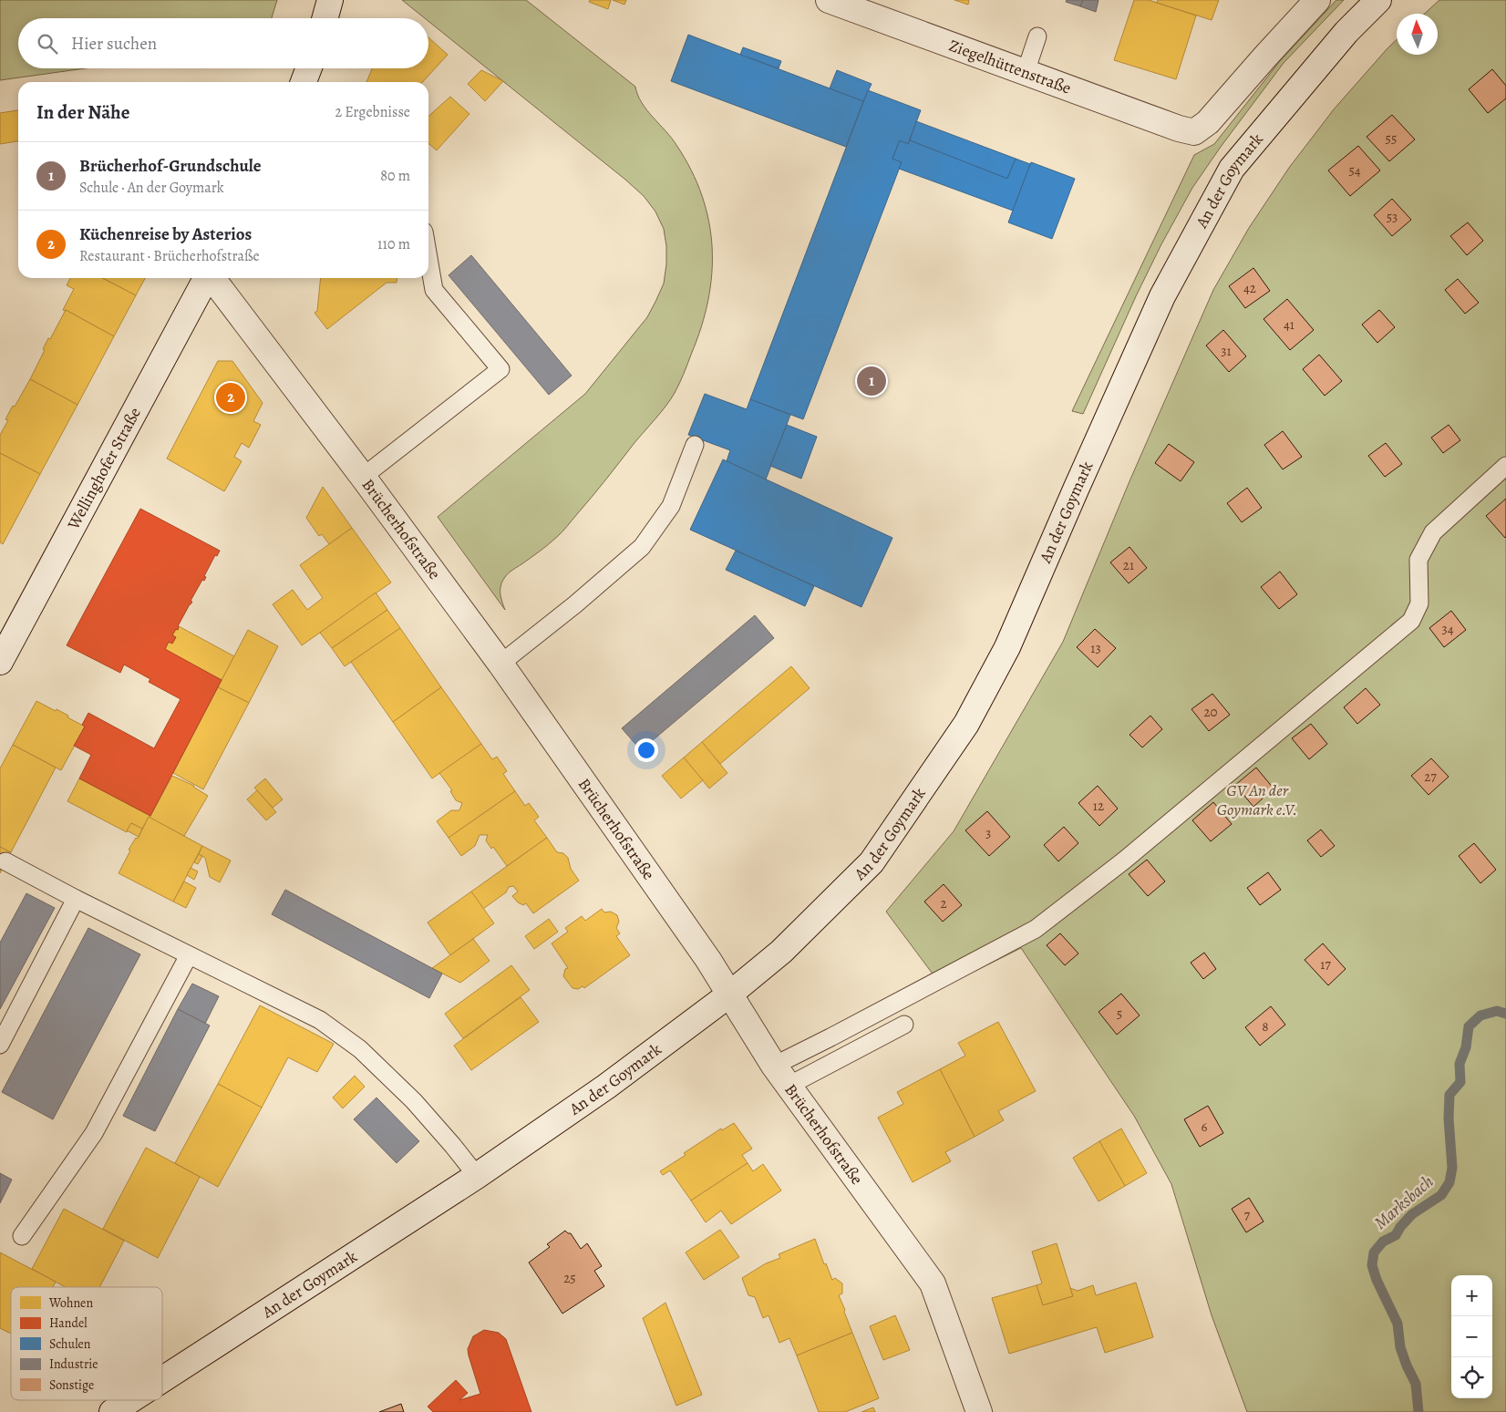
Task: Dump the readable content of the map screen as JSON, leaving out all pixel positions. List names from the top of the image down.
{
  "streets": {
    "street": [
      "Ziegelhüttenstraße",
      "An der Goymark",
      "Wellinghofer Straße",
      "Brücherhofstraße"
    ]
  },
  "crossings": [
    ["An der Goymark", "Brücherhofstraße"]
  ],
  "water": ["Marksbach"],
  "parks": ["GV An der Goymark e.V."],
  "house_numbers": [
    "55",
    "54",
    "53",
    "42",
    "41",
    "31",
    "21",
    "34",
    "13",
    "20",
    "27",
    "12",
    "3",
    "2",
    "17",
    "5",
    "8",
    "6",
    "7",
    "25"
  ],
  "legend": [
    "Wohnen",
    "Handel",
    "Schulen",
    "Industrie",
    "Sonstige"
  ],
  "north": "top",
  "page": {
    "search": "Hier suchen",
    "heading": ["In der Nähe", "2 Ergebnisse"],
    "list": [
      {
        "mark": "1",
        "name": "Brücherhof-Grundschule",
        "note": "Schule · An der Goymark",
        "value": "80 m"
      },
      {
        "mark": "2",
        "name": "Küchenreise by Asterios",
        "note": "Restaurant · Brücherhofstraße",
        "value": "110 m"
      }
    ],
    "pins": ["1", "2"],
    "map_buttons": ["+", "−"]
  }
}
